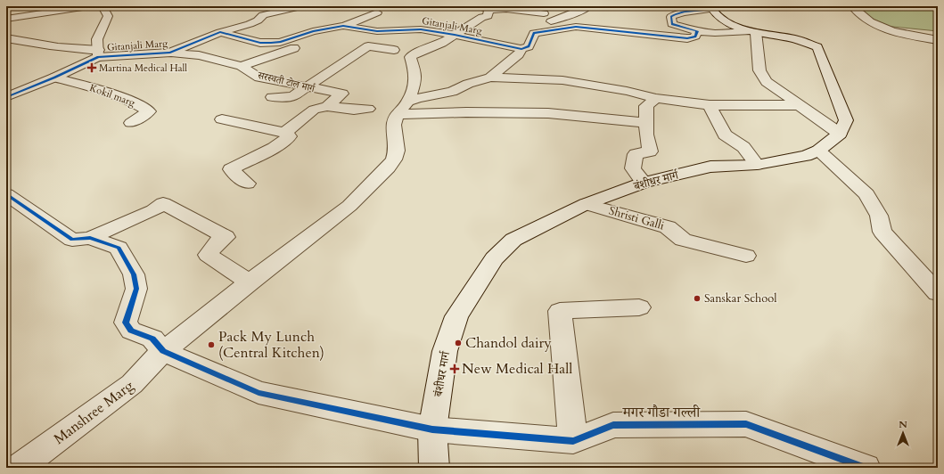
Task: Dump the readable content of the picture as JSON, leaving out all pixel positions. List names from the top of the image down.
{
  "streets": {
    "street": [
      "Gitanjali Marg",
      "सरस्वती टोल मार्ग",
      "Kokil marg",
      "बंशीधर मार्ग",
      "Shristi Galli",
      "Manshree Marg",
      "मगर गौडा गल्ली"
    ]
  },
  "crossings": [
    ["Gitanjali Marg", "सरस्वती टोल मार्ग"],
    ["बंशीधर मार्ग", "Shristi Galli"],
    ["बंशीधर मार्ग", "मगर गौडा गल्ली"],
    ["Manshree Marg", "मगर गौडा गल्ली"]
  ],
  "places": {
    "health": ["Martina Medical Hall", "New Medical Hall"],
    "other": ["Sanskar School", "Chandol dairy", "Pack My Lunch (Central Kitchen)"]
  },
  "north": "top"
}
